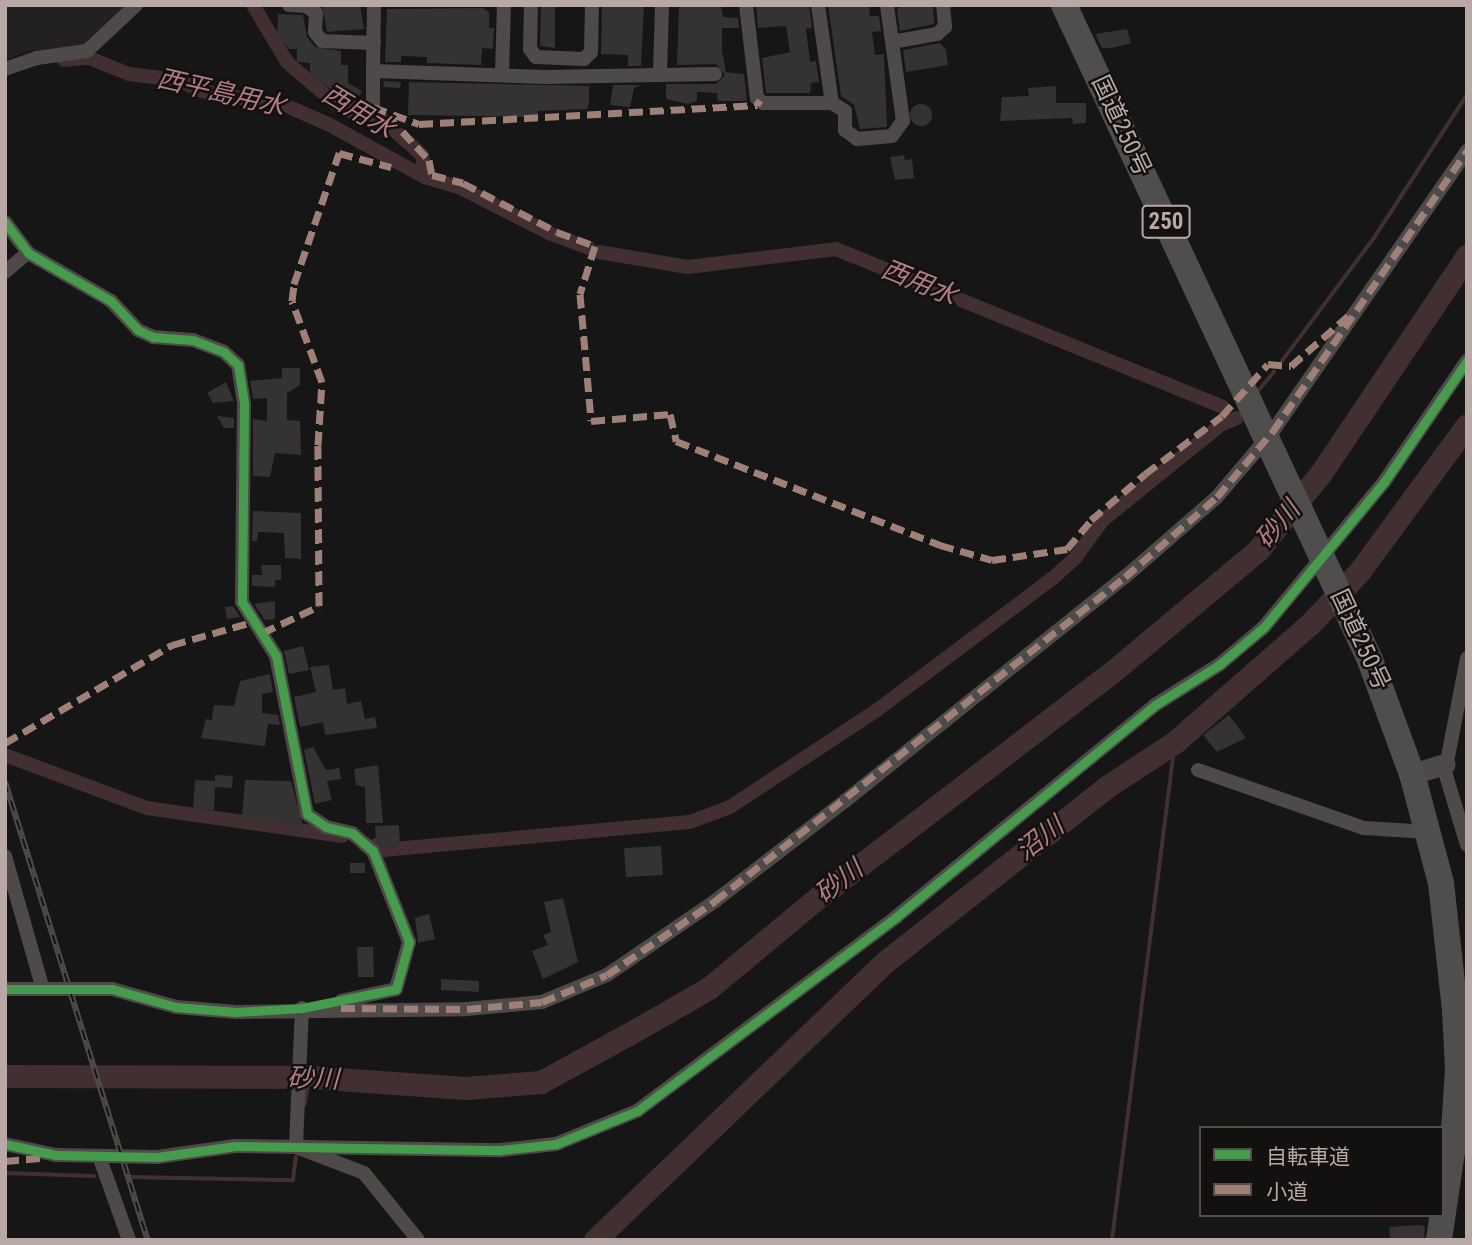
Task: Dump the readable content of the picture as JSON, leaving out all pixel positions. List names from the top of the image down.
{
  "streets": {
    "highway": ["国道250号", "250"]
  },
  "water": [
    "西平島用水",
    "西用水",
    "砂川",
    "沼川"
  ],
  "legend": ["自転車道", "小道"]
}
